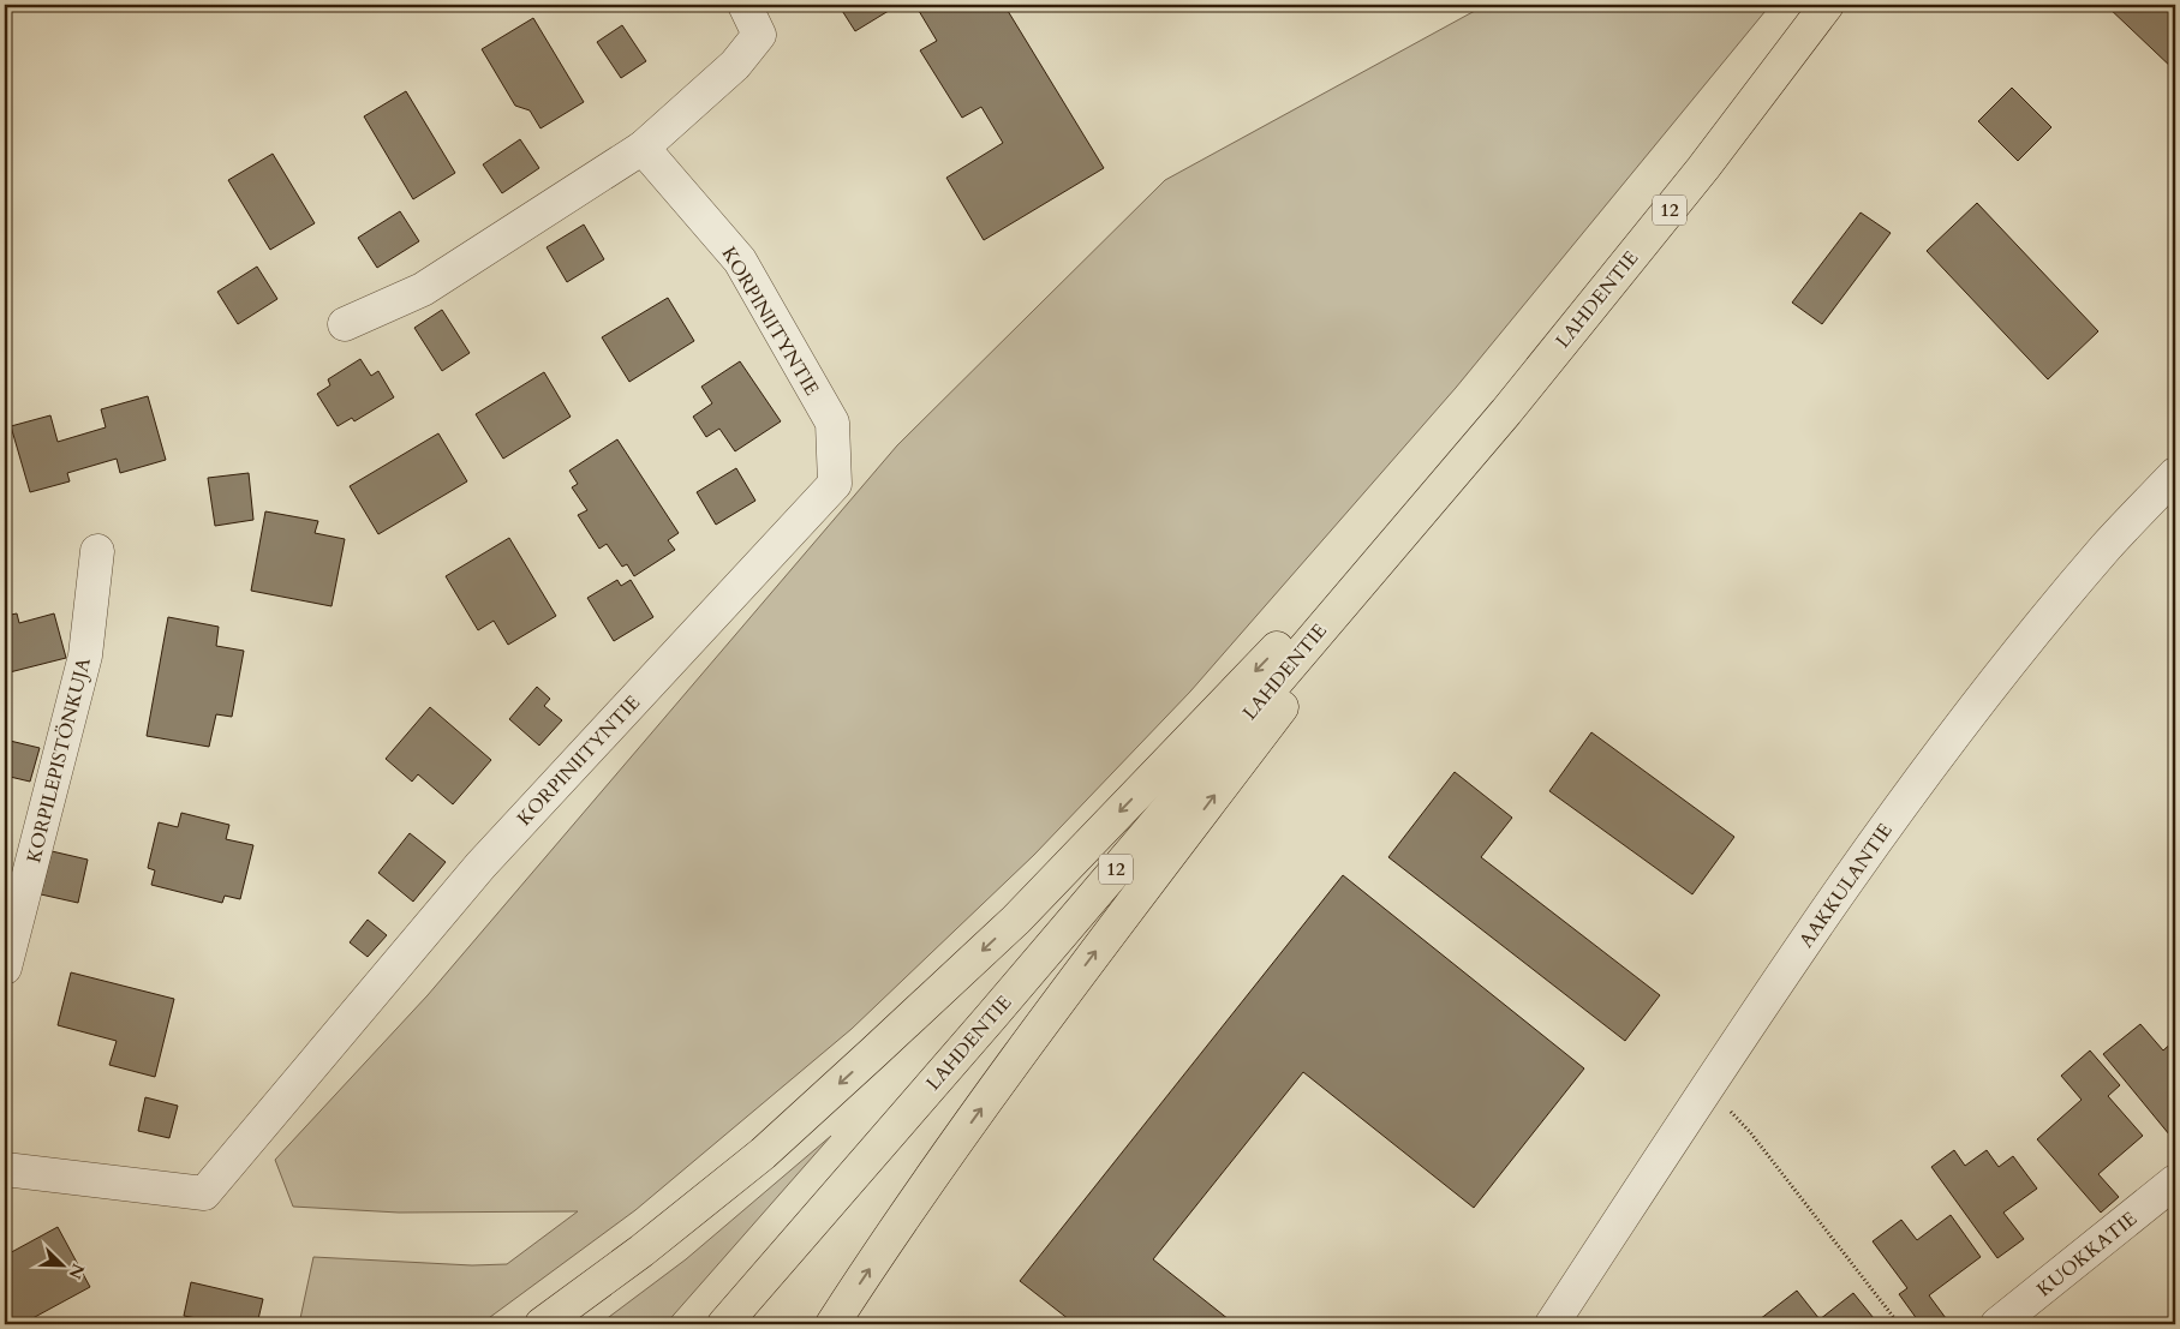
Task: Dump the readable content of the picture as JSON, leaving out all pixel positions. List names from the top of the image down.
{
  "streets": {
    "highway": ["12", "LAHDENTIE"],
    "street": [
      "KORPINIITYNTIE",
      "KORPILEPISTÖNKUJA",
      "AAKKULANTIE",
      "KUOKKATIE"
    ]
  },
  "north": "bottom right"
}
